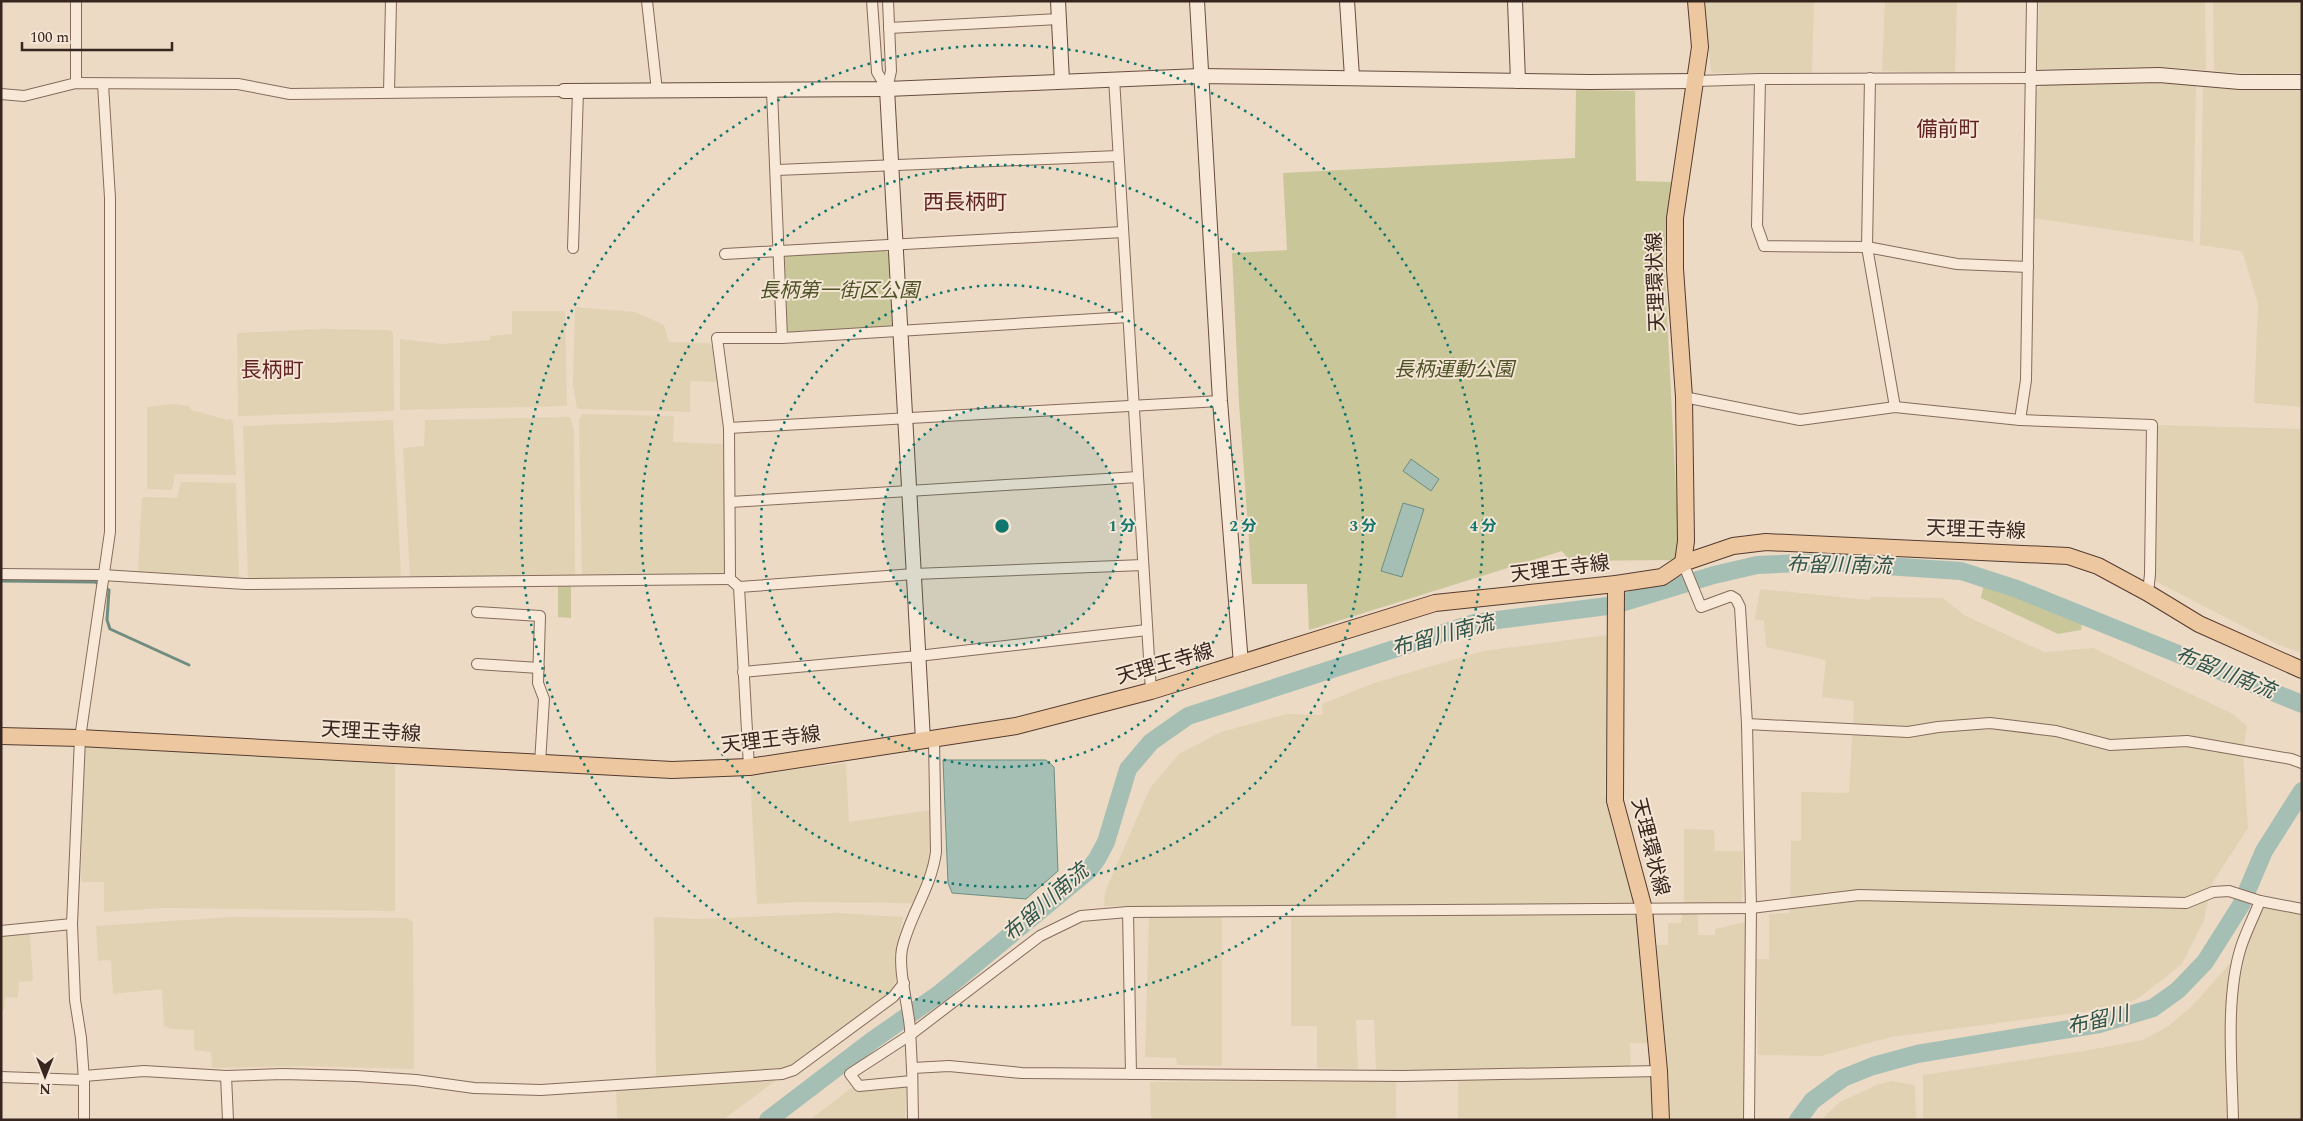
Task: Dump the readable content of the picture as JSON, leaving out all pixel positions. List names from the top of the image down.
{
  "streets": {
    "main road": ["天理環状線", "天理王寺線"]
  },
  "crossings": [
    ["天理環状線", "天理王寺線"]
  ],
  "districts": ["備前町", "西長柄町", "長柄町"],
  "water": ["布留川南流", "布留川"],
  "parks": ["長柄第一街区公園", "長柄運動公園"],
  "scale_bar": "100 m",
  "north": "bottom",
  "rings": [
    "1 分",
    "2 分",
    "3 分",
    "4 分"
  ]
}
